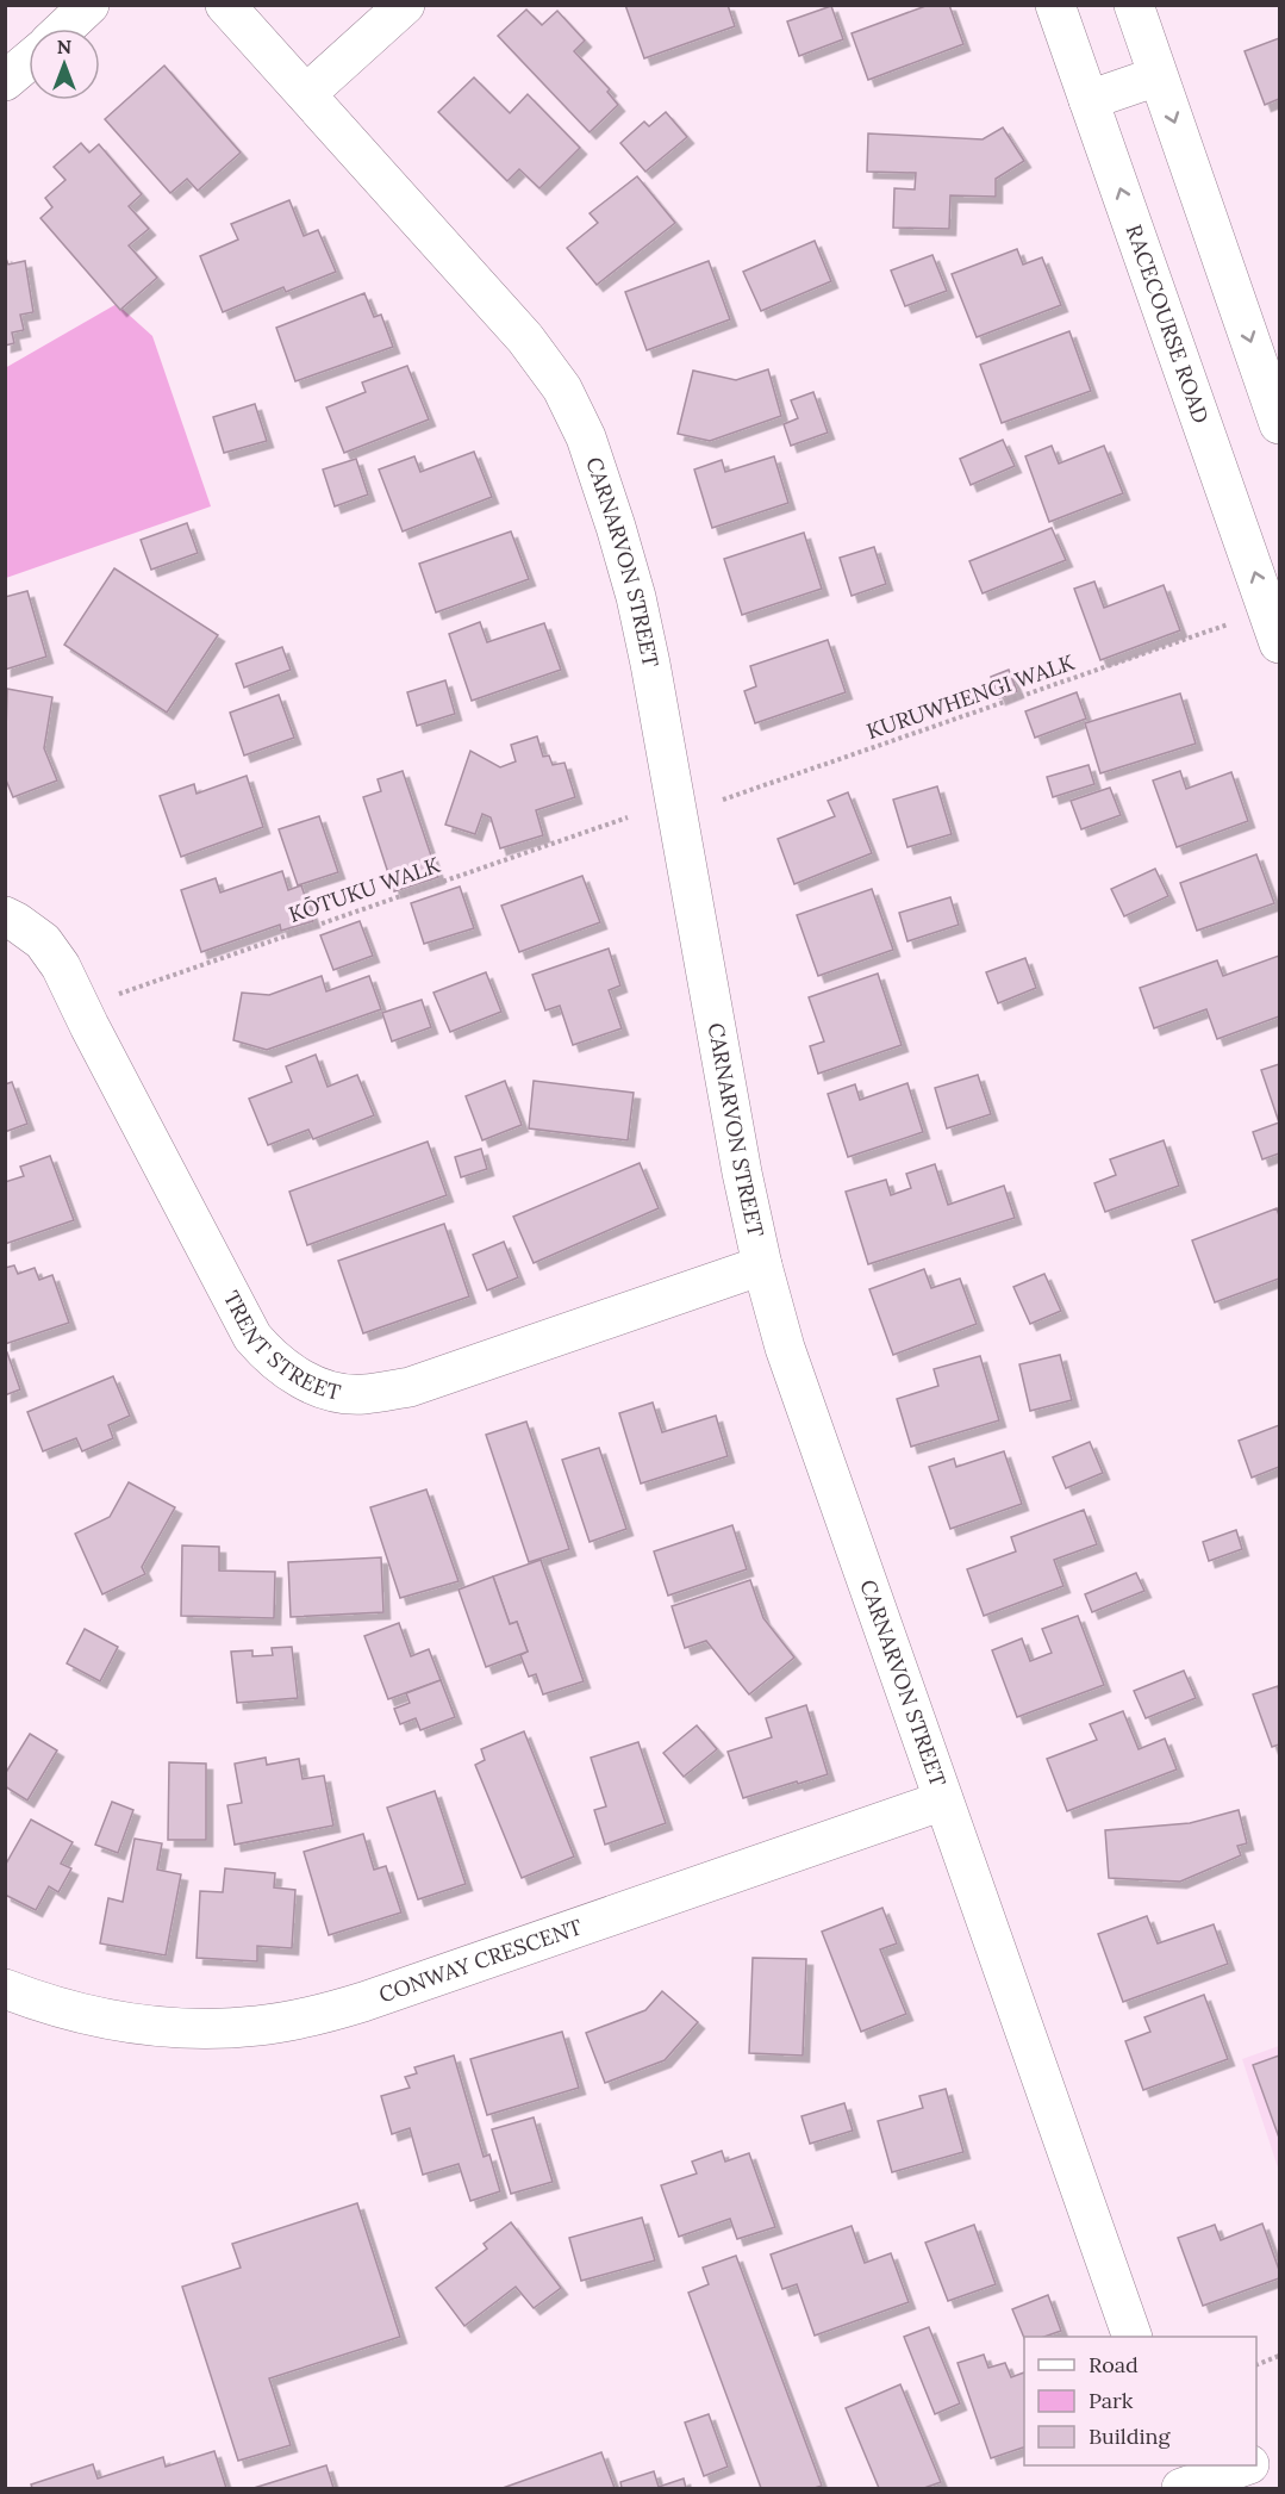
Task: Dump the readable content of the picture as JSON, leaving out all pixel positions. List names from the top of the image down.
{
  "streets": {
    "main road": [
      "RACECOURSE ROAD",
      "CARNARVON STREET",
      "TRENT STREET",
      "CONWAY CRESCENT"
    ],
    "path": ["KURUWHENGI WALK", "KŌTUKU WALK"]
  },
  "crossings": [
    ["CARNARVON STREET", "TRENT STREET"],
    ["CARNARVON STREET", "CONWAY CRESCENT"]
  ],
  "legend": ["Road", "Park", "Building"],
  "north": "top"
}
